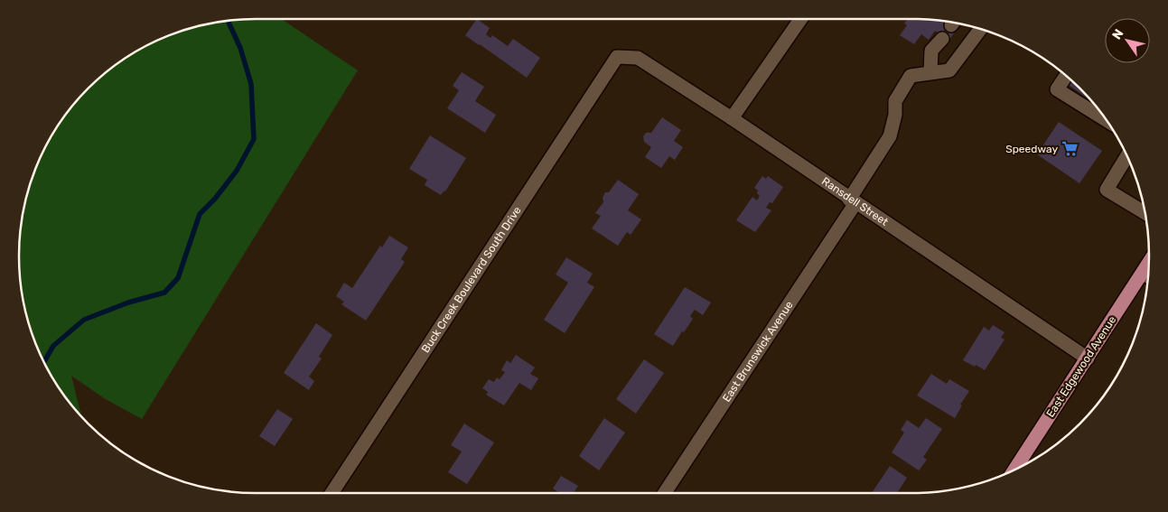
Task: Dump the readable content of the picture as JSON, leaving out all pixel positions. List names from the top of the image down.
{
  "streets": {
    "main road": ["East Edgewood Avenue"],
    "street": ["Ransdell Street", "Buck Creek Boulevard South Drive", "East Brunswick Avenue"]
  },
  "crossings": [
    ["Ransdell Street", "Buck Creek Boulevard South Drive"],
    ["Ransdell Street", "East Brunswick Avenue"],
    ["Ransdell Street", "East Edgewood Avenue"]
  ],
  "places": {
    "supermarket": ["Speedway"]
  },
  "north": "top left"
}
